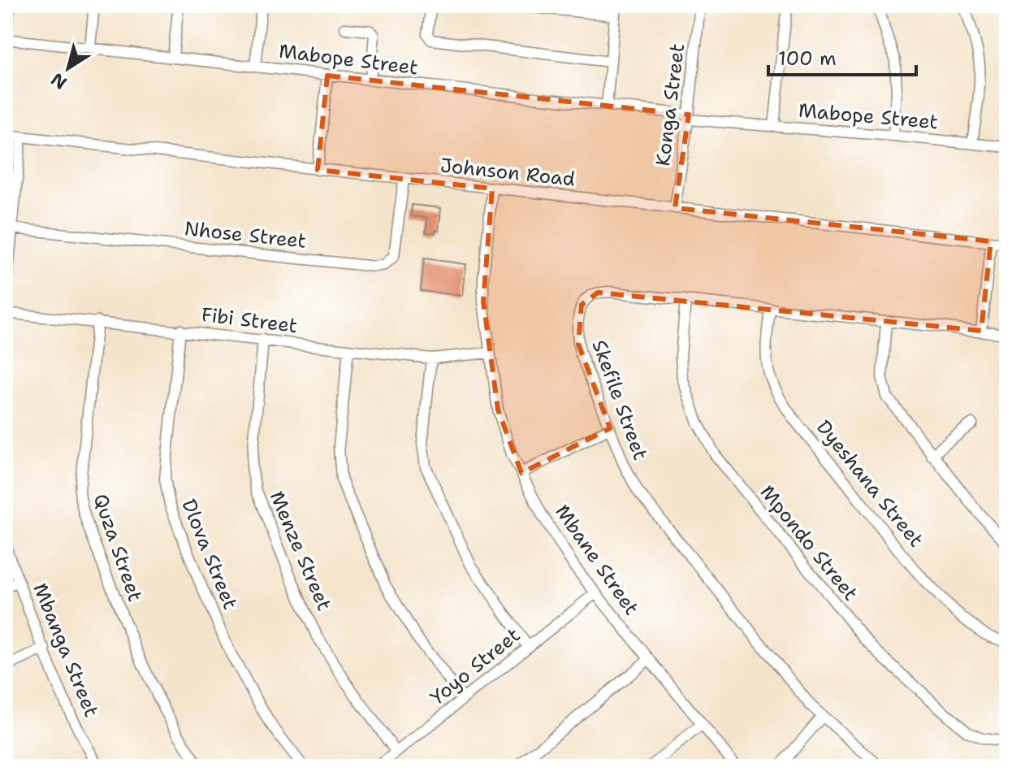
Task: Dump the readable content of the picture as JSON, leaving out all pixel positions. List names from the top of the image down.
{
  "streets": {
    "street": [
      "Mabope Street",
      "Konga Street",
      "Johnson Road",
      "Nhose Street",
      "Fibi Street",
      "Skefile Street",
      "Dyeshana Street",
      "Mpondo Street",
      "Quza Street",
      "Menze Street",
      "Dlova Street",
      "Mbane Street",
      "Mbanga Street",
      "Yoyo Street"
    ]
  },
  "crossings": [
    ["Mabope Street", "Konga Street"],
    ["Konga Street", "Johnson Road"],
    ["Johnson Road", "Nhose Street"],
    ["Johnson Road", "Mbane Street"],
    ["Fibi Street", "Quza Street"],
    ["Fibi Street", "Menze Street"],
    ["Fibi Street", "Dlova Street"],
    ["Fibi Street", "Mbane Street"],
    ["Skefile Street", "Dyeshana Street"],
    ["Skefile Street", "Mpondo Street"],
    ["Menze Street", "Yoyo Street"],
    ["Mbane Street", "Yoyo Street"]
  ],
  "scale_bar": "100 m",
  "north": "bottom left"
}
